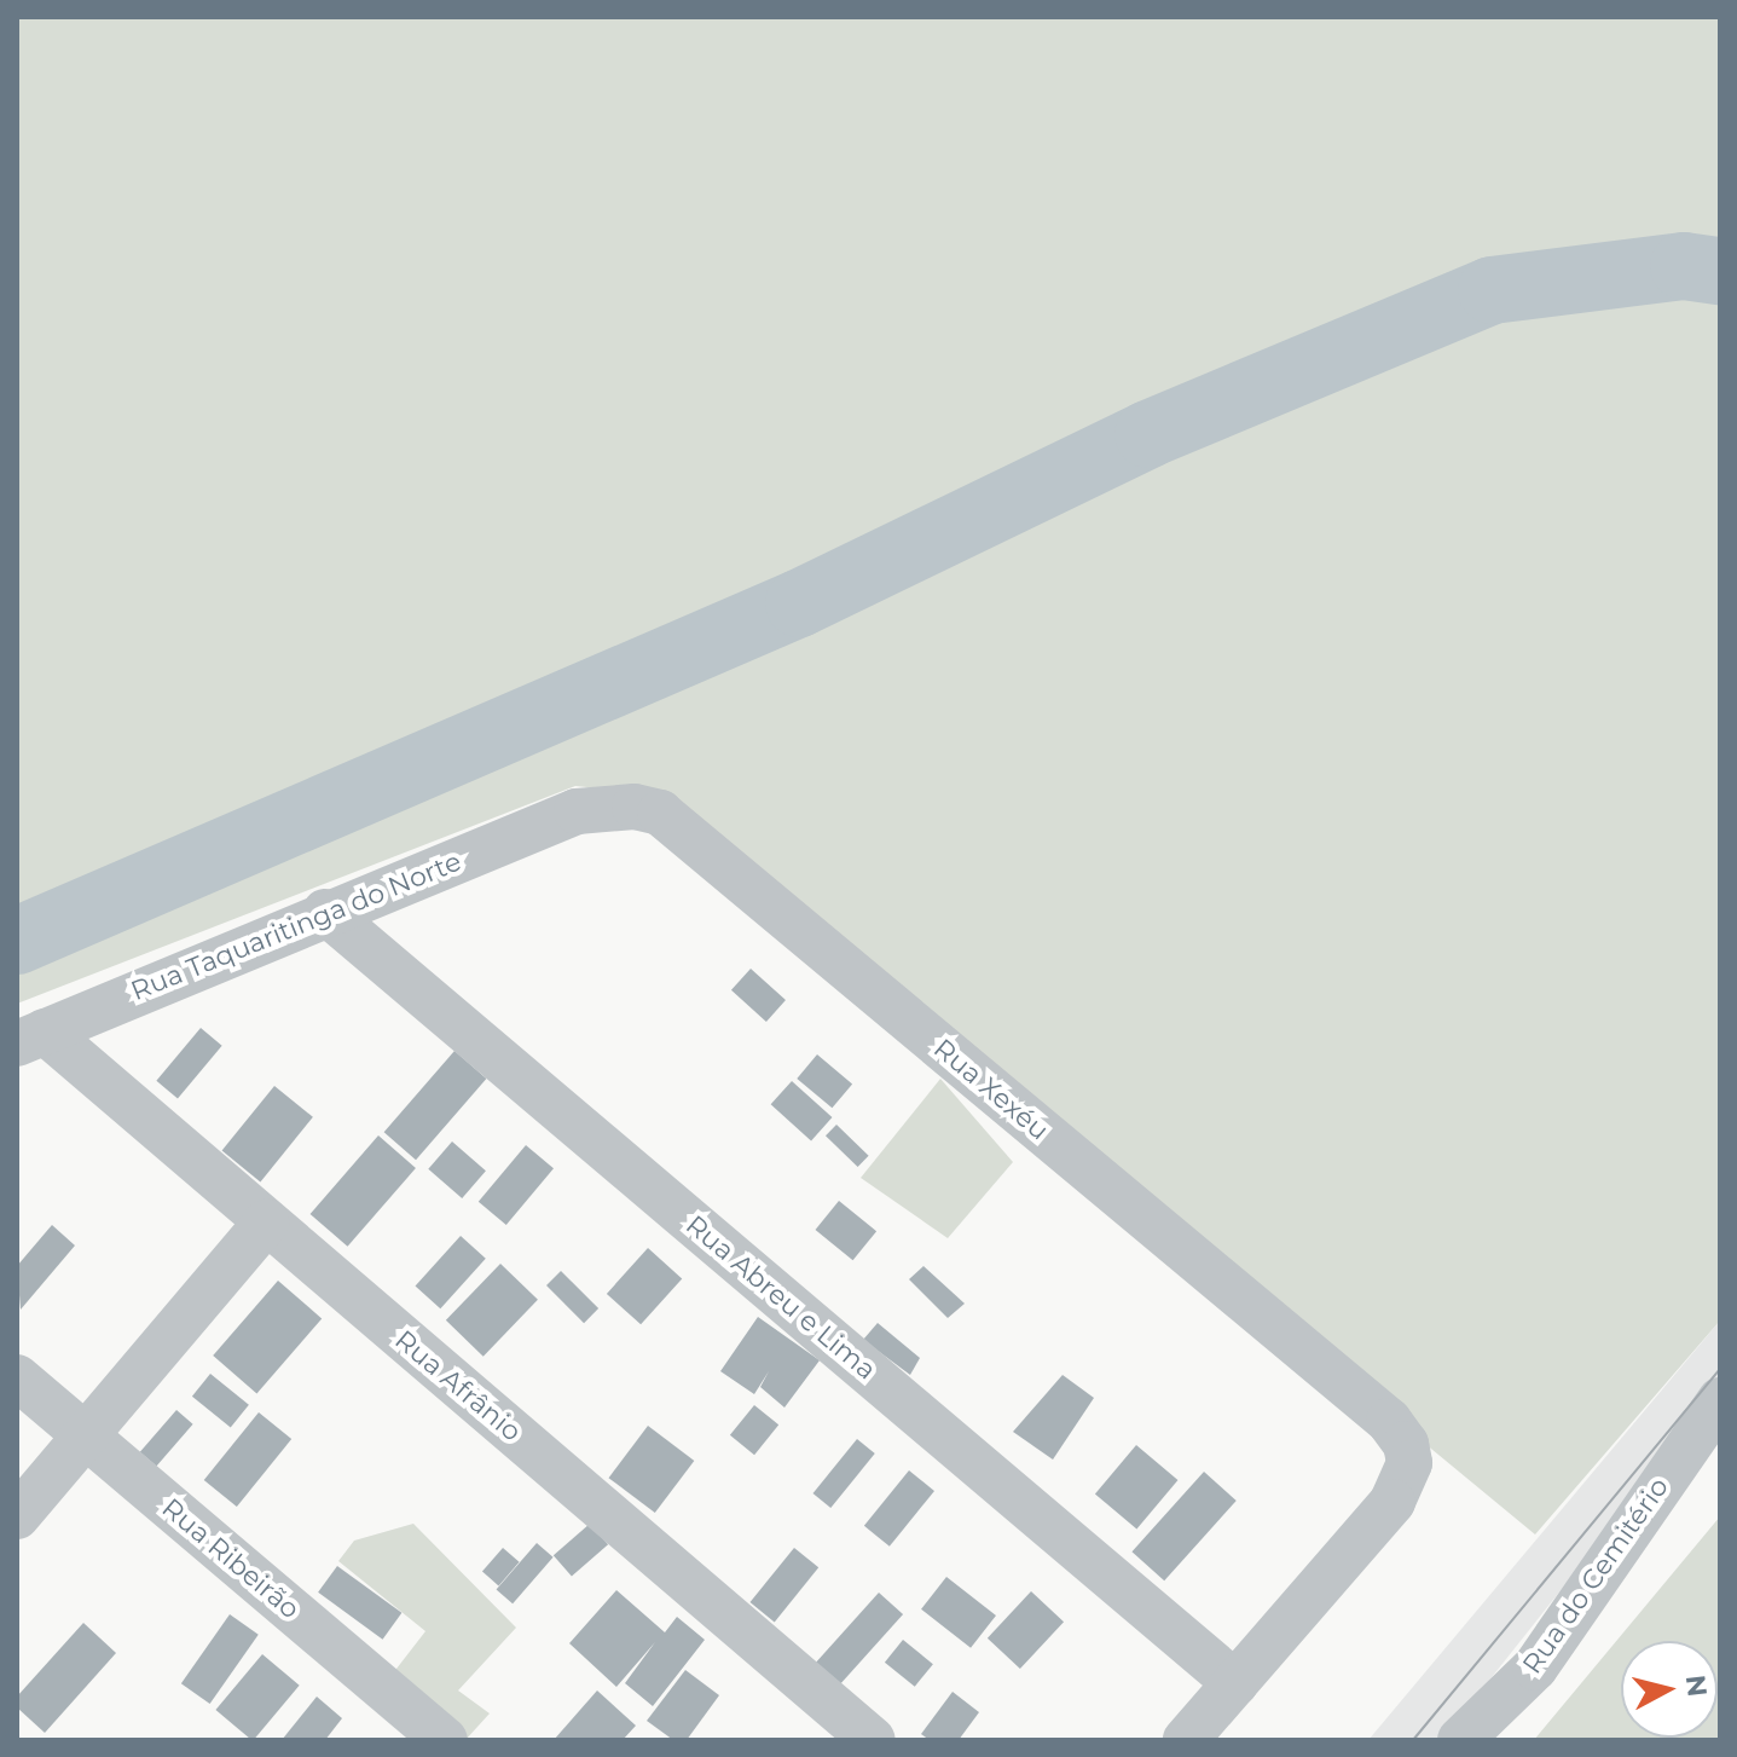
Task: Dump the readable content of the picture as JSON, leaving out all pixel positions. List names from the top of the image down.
{
  "streets": {
    "street": [
      "Rua Taquaritinga do Norte",
      "Rua Xexéu",
      "Rua Abreu e Lima",
      "Rua Afrânio",
      "Rua Ribeirão",
      "Rua do Cemitério"
    ]
  },
  "crossings": [
    ["Rua Taquaritinga do Norte", "Rua Xexéu"],
    ["Rua Taquaritinga do Norte", "Rua Abreu e Lima"],
    ["Rua Taquaritinga do Norte", "Rua Afrânio"],
    ["Rua Xexéu", "Rua Abreu e Lima"]
  ],
  "north": "right"
}
